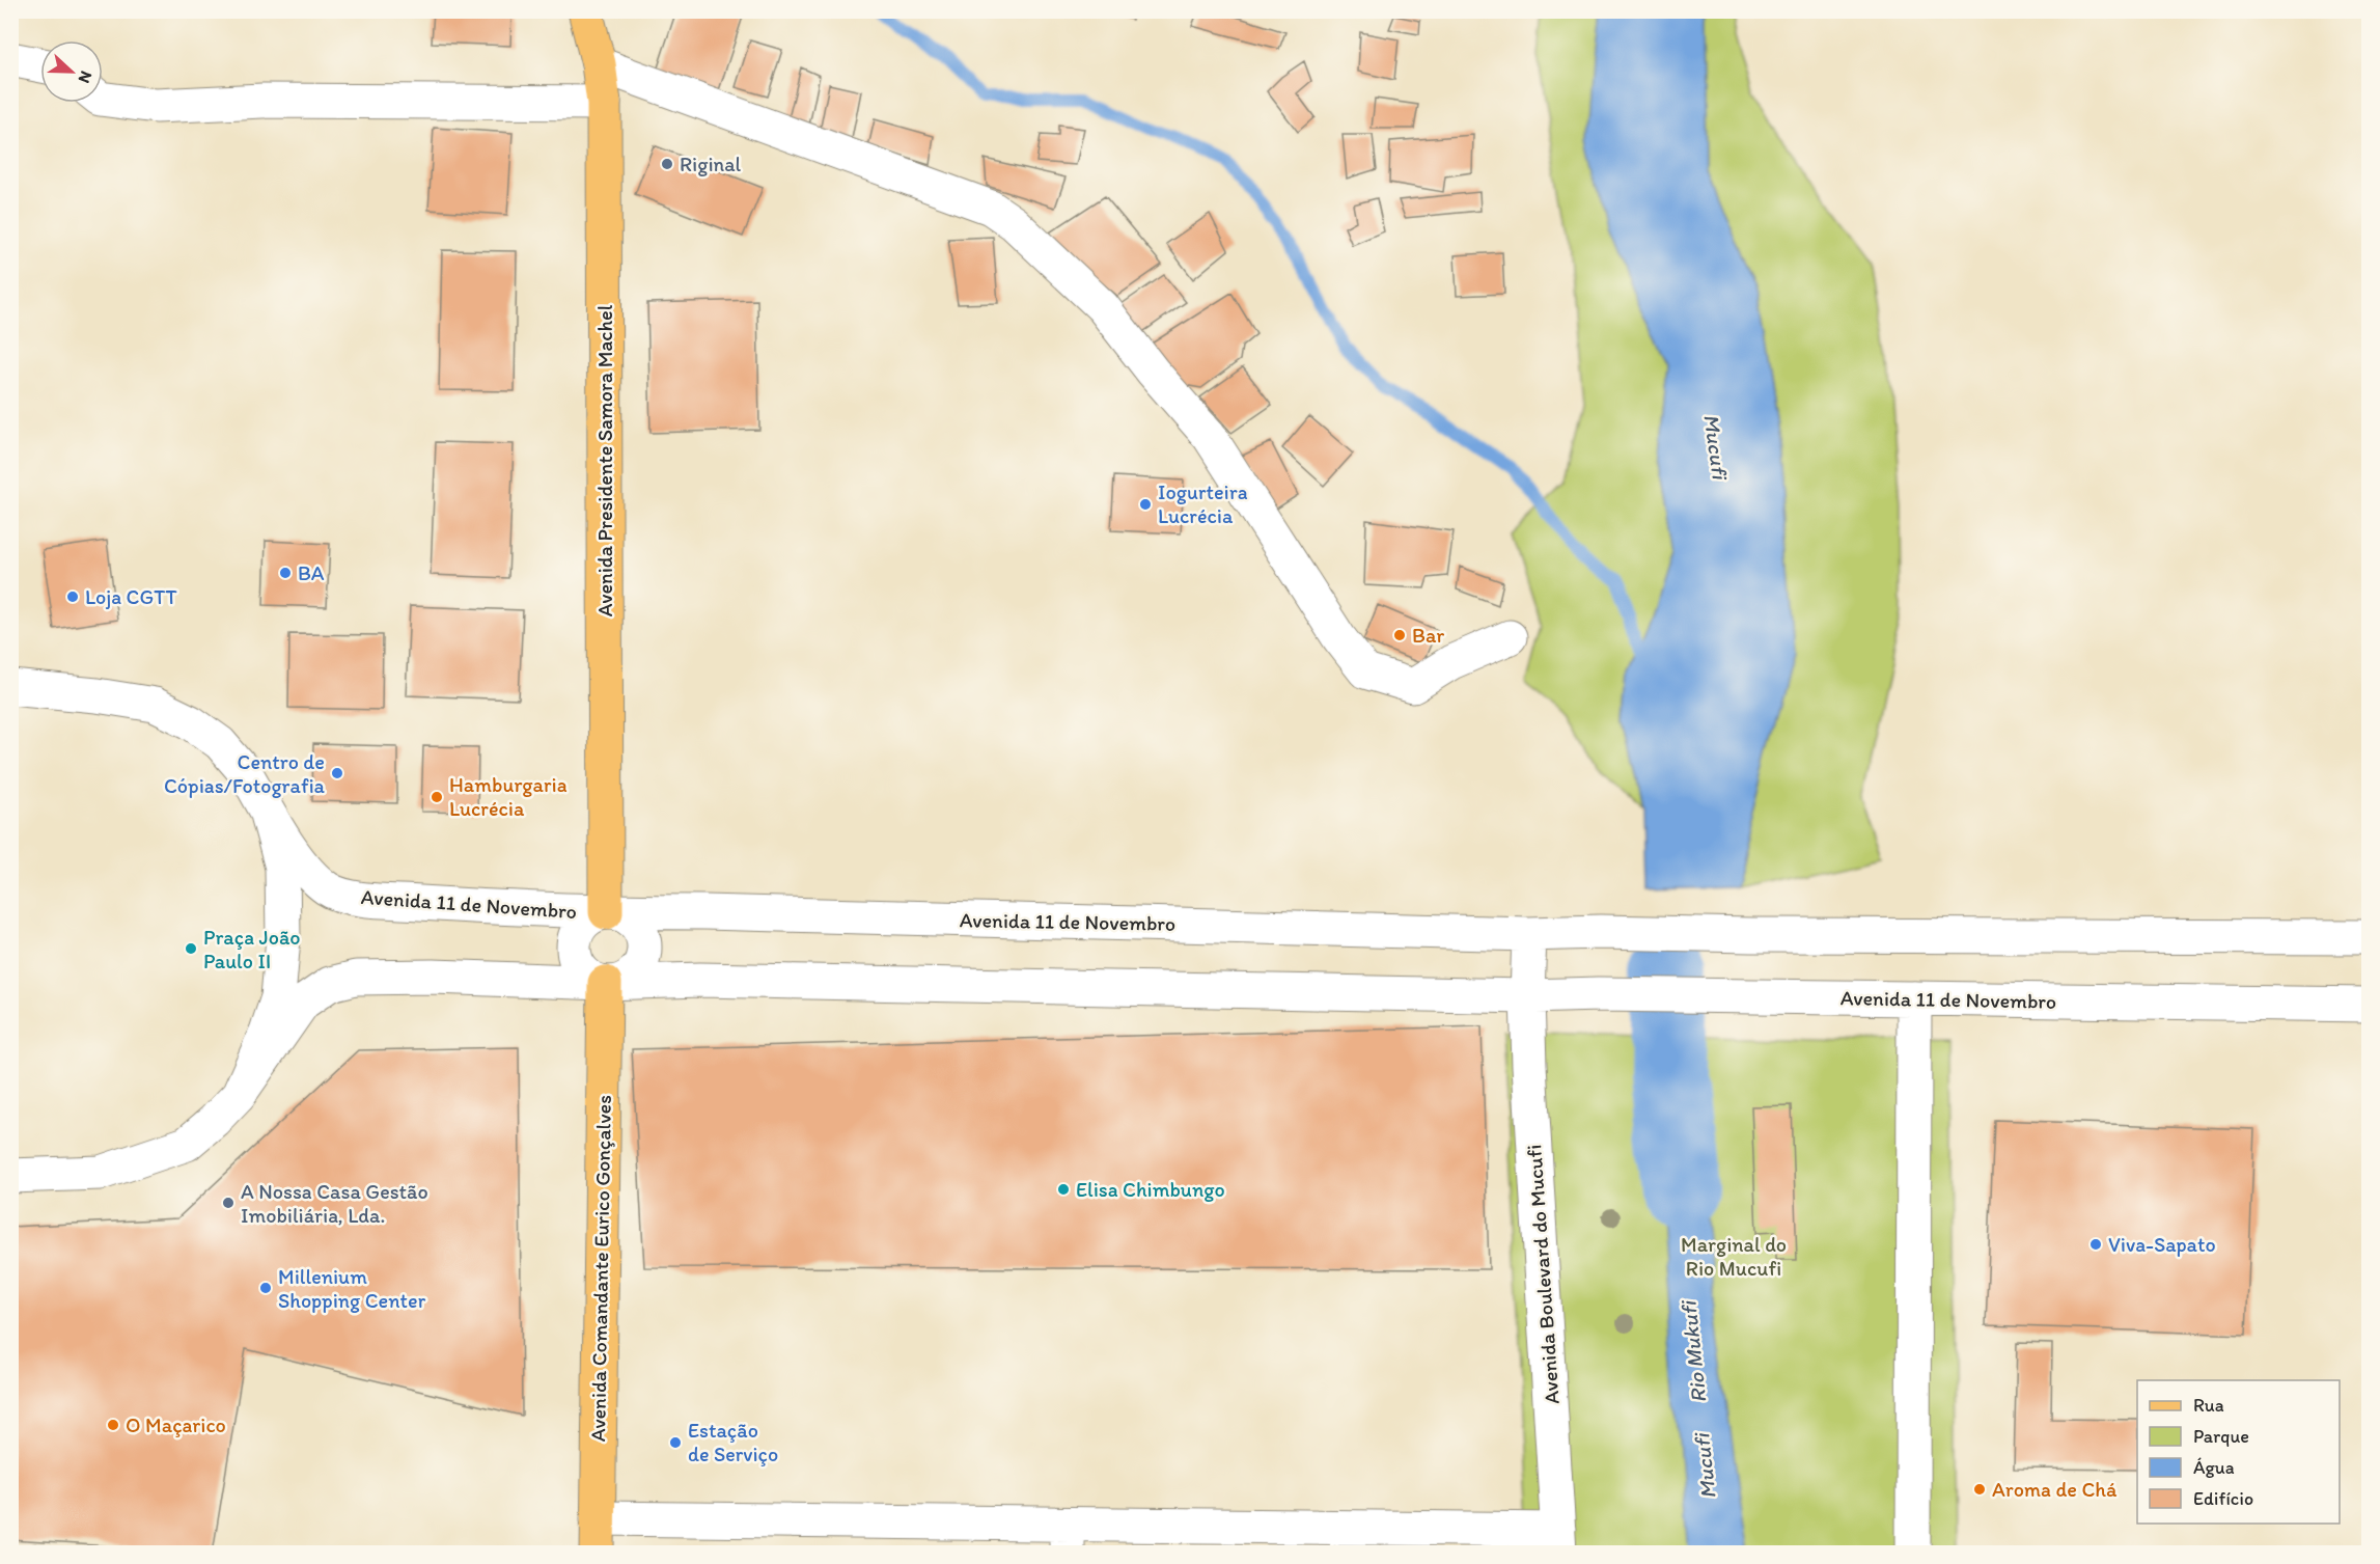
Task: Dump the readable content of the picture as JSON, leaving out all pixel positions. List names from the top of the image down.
{
  "streets": {
    "main road": ["Avenida Presidente Samora Machel", "Avenida Comandante Eurico Gonçalves"],
    "street": ["Avenida 11 de Novembro", "Avenida Boulevard do Mucufi"]
  },
  "crossings": [
    ["Avenida Presidente Samora Machel", "Avenida 11 de Novembro"],
    ["Avenida Presidente Samora Machel", "Avenida Comandante Eurico Gonçalves"],
    ["Avenida 11 de Novembro", "Avenida Comandante Eurico Gonçalves"],
    ["Avenida 11 de Novembro", "Avenida Boulevard do Mucufi"]
  ],
  "water": ["Mucufi", "Rio Mukufi"],
  "parks": ["Marginal do Rio Mucufi"],
  "places": [
    "Riginal",
    "Iogurteira Lucrécia",
    "BA",
    "Loja CGTT",
    "Bar",
    "Centro de Cópias/Fotografia",
    "Hamburgaria Lucrécia",
    "Praça João Paulo II",
    "Elisa Chimbungo",
    "A Nossa Casa Gestão Imobiliária, Lda.",
    "Viva-Sapato",
    "Millenium Shopping Center",
    "O Maçarico",
    "Estação de Serviço",
    "Aroma de Chá"
  ],
  "legend": [
    "Rua",
    "Parque",
    "Água",
    "Edifício"
  ],
  "north": "right"
}
